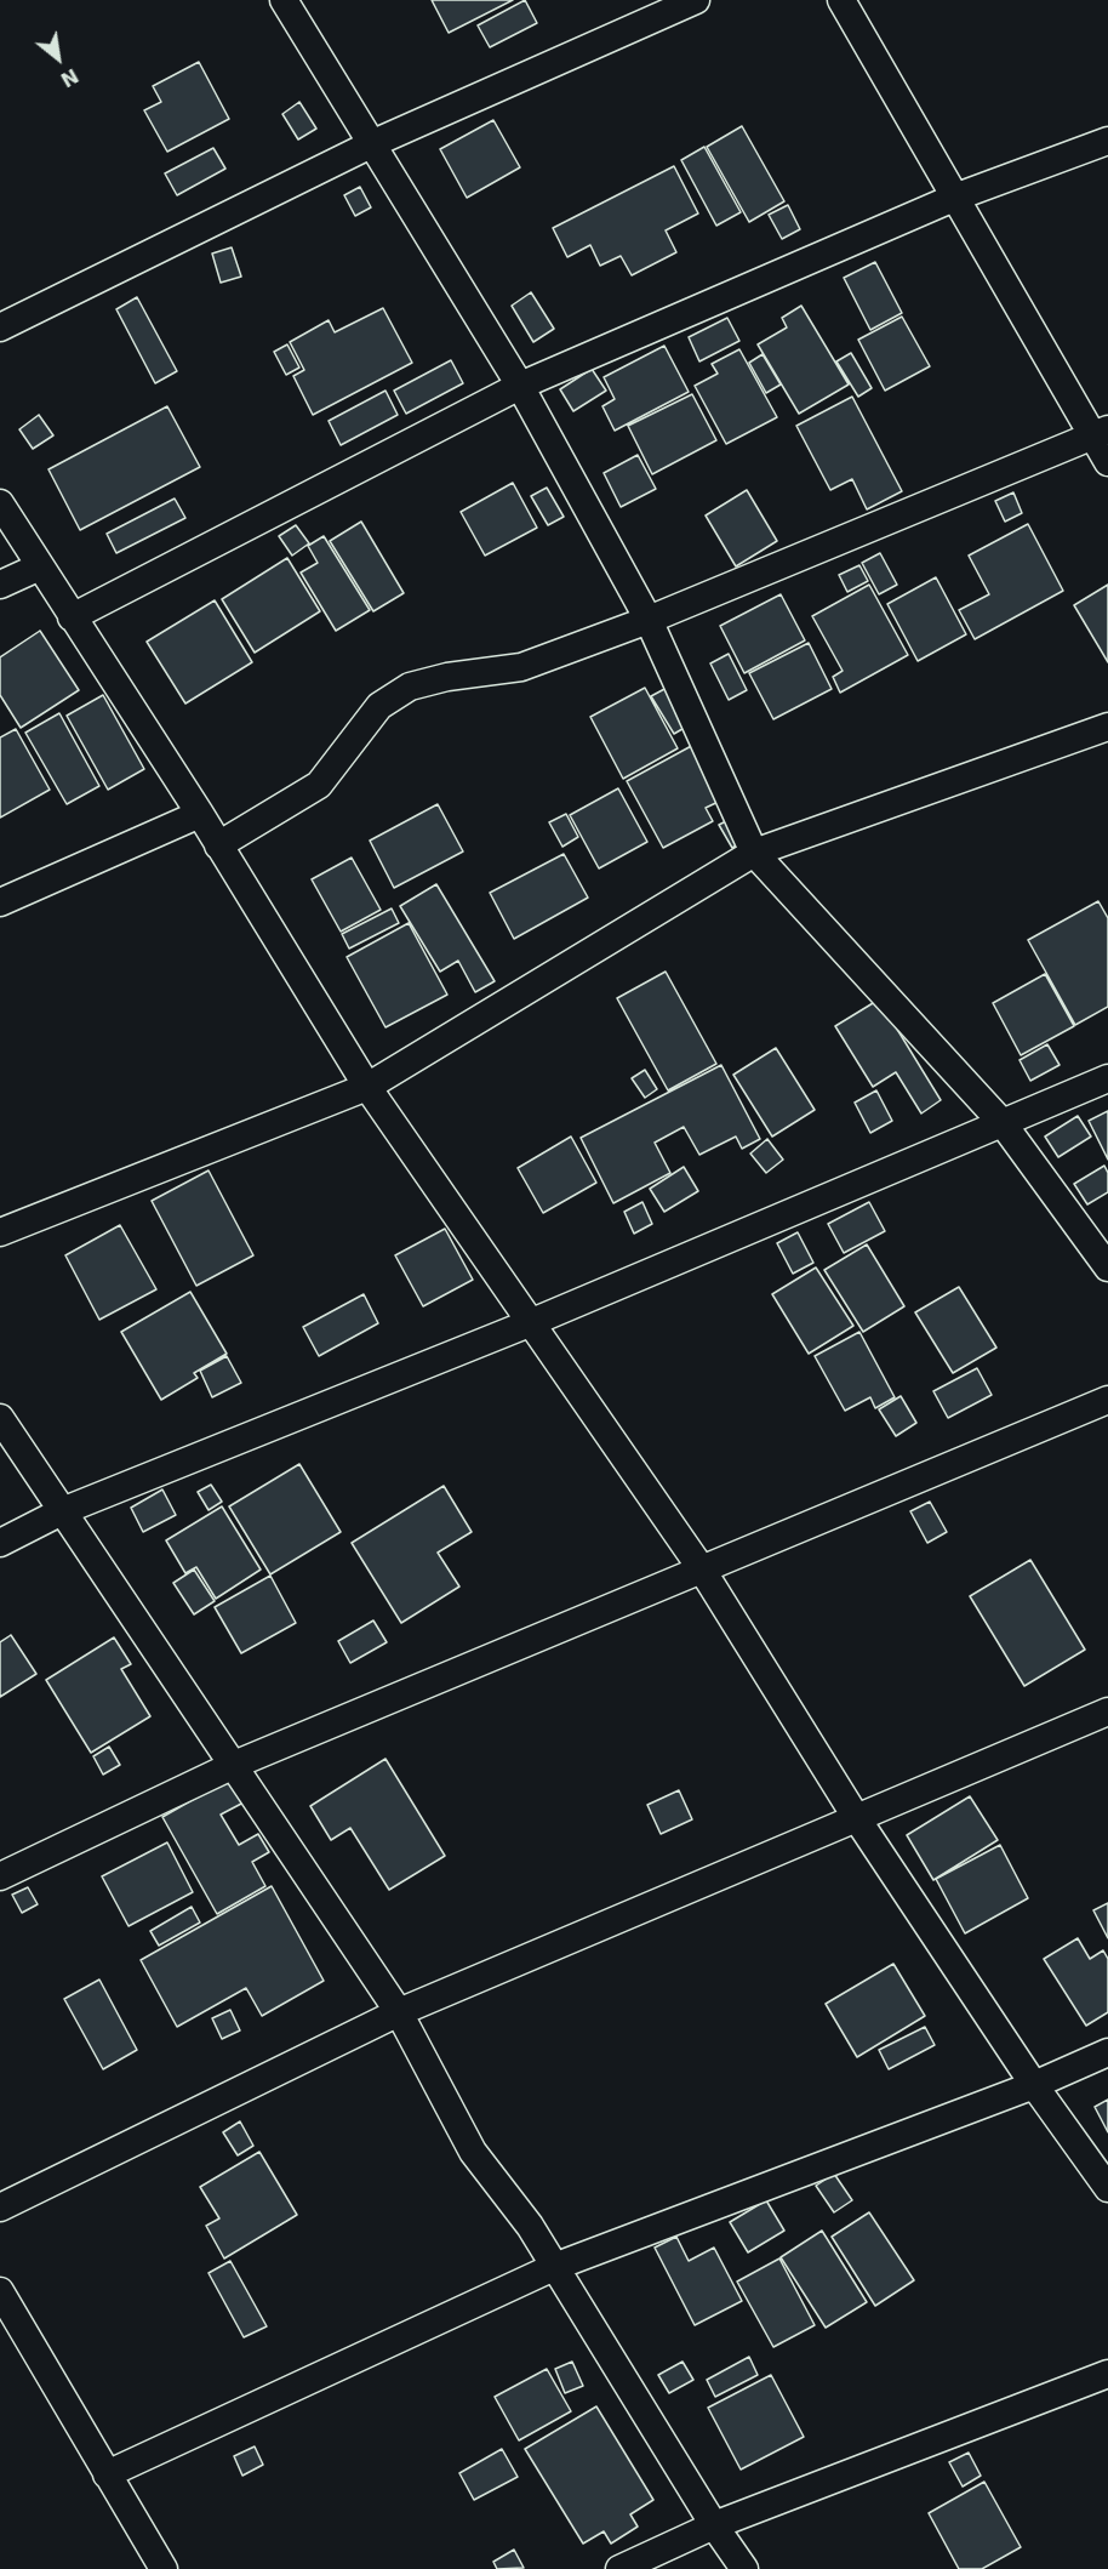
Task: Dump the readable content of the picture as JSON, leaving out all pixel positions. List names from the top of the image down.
{
  "north": "bottom right"
}
